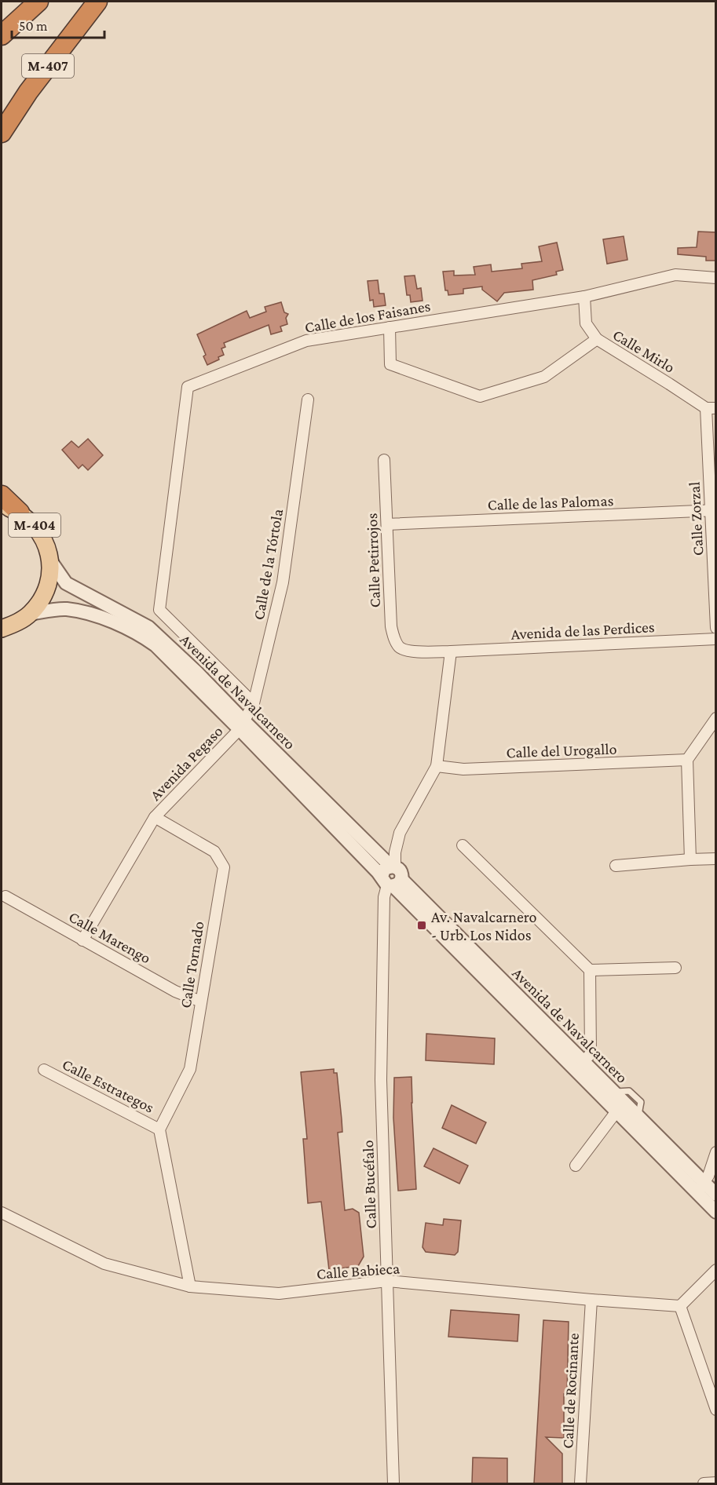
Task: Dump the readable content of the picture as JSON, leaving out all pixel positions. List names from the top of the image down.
{
  "streets": {
    "highway": ["M-407"],
    "main road": ["M-404"],
    "street": [
      "Calle de los Faisanes",
      "Calle Mirlo",
      "Calle de las Palomas",
      "Calle Zorzal",
      "Calle Petirrojos",
      "Calle de la Tórtola",
      "Avenida de las Perdices",
      "Avenida de Navalcarnero",
      "Calle del Urogallo",
      "Avenida Pegaso",
      "Calle Marengo",
      "Calle Tornado",
      "Calle Estrategos",
      "Calle Bucéfalo",
      "Calle Babieca",
      "Calle de Rocinante"
    ]
  },
  "crossings": [
    ["Calle de los Faisanes", "Calle Mirlo"],
    ["Calle de los Faisanes", "Calle de la Tórtola"],
    ["Calle Mirlo", "Calle Zorzal"],
    ["Calle de las Palomas", "Calle Zorzal"],
    ["Calle de las Palomas", "Calle Petirrojos"],
    ["M-404", "Avenida de Navalcarnero"],
    ["Calle Petirrojos", "Avenida de las Perdices"],
    ["Calle de la Tórtola", "Avenida de Navalcarnero"],
    ["Calle de la Tórtola", "Avenida Pegaso"],
    ["Avenida de Navalcarnero", "Avenida Pegaso"],
    ["Avenida de Navalcarnero", "Calle Bucéfalo"],
    ["Avenida Pegaso", "Calle Tornado"],
    ["Calle Marengo", "Calle Tornado"],
    ["Calle Tornado", "Calle Estrategos"],
    ["Calle Bucéfalo", "Calle Babieca"],
    ["Calle Babieca", "Calle de Rocinante"]
  ],
  "places": {
    "transit": ["Av. Navalcarnero - Urb. Los Nidos"]
  },
  "scale_bar": "50 m"
}
